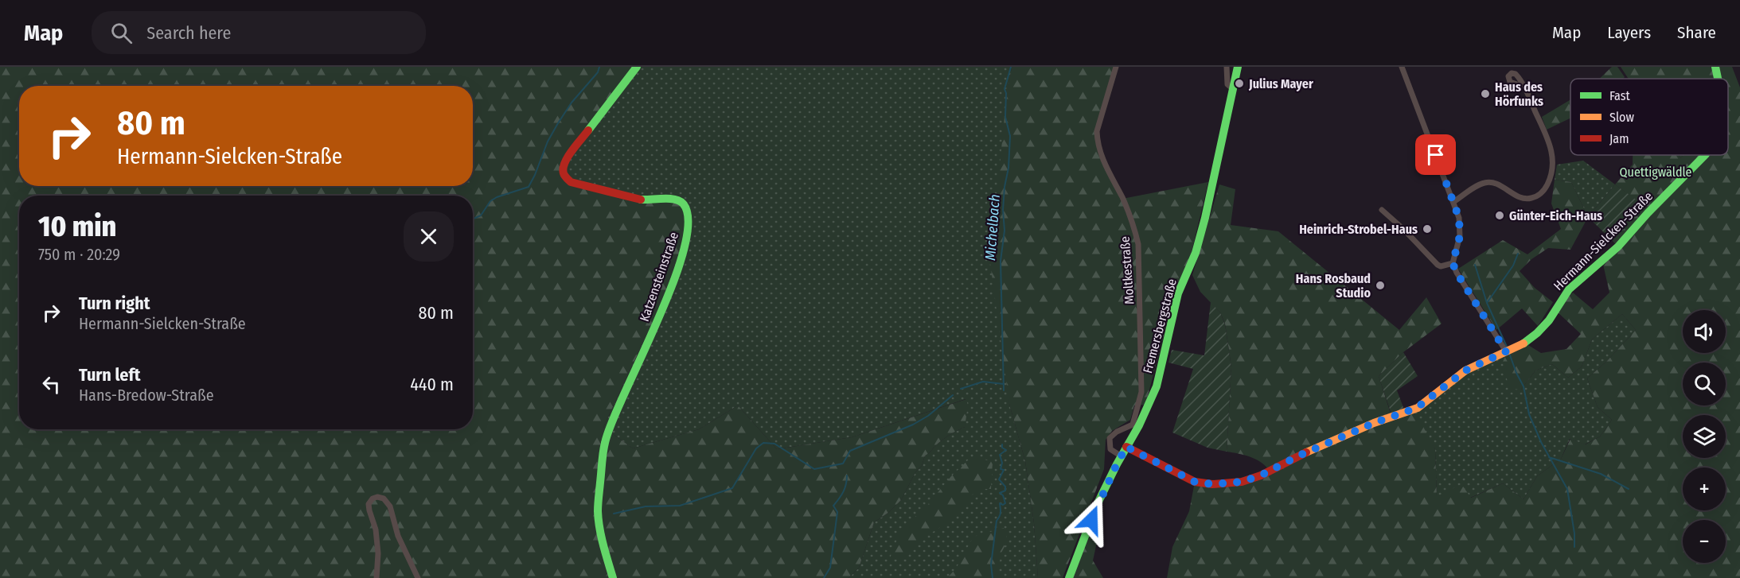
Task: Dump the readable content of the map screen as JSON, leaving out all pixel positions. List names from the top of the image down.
{
  "streets": {
    "street": [
      "Hermann-Sielcken-Straße",
      "Moltkestraße",
      "Katzensteinstraße",
      "Fremersbergstraße"
    ]
  },
  "crossings": [
    ["Hermann-Sielcken-Straße", "Fremersbergstraße"],
    ["Moltkestraße", "Fremersbergstraße"]
  ],
  "water": ["Michelbach"],
  "parks": ["Quettigwäldle"],
  "places": [
    "Julius Mayer",
    "Haus des Hörfunks",
    "Günter-Eich-Haus",
    "Heinrich-Strobel-Haus",
    "Hans Rosbaud Studio"
  ],
  "legend": ["Fast", "Slow", "Jam"],
  "page": {
    "header": "Map",
    "search": "Search here",
    "nav": ["Map", "Layers", "Share"],
    "turn": ["80 m", "Hermann-Sielcken-Straße"],
    "heading": ["10 min", "750 m · 20:29"],
    "list": [
      {
        "name": "Turn right",
        "note": "Hermann-Sielcken-Straße",
        "value": "80 m"
      },
      {
        "name": "Turn left",
        "note": "Hans-Bredow-Straße",
        "value": "440 m"
      }
    ],
    "map_buttons": ["+", "−"]
  }
}
